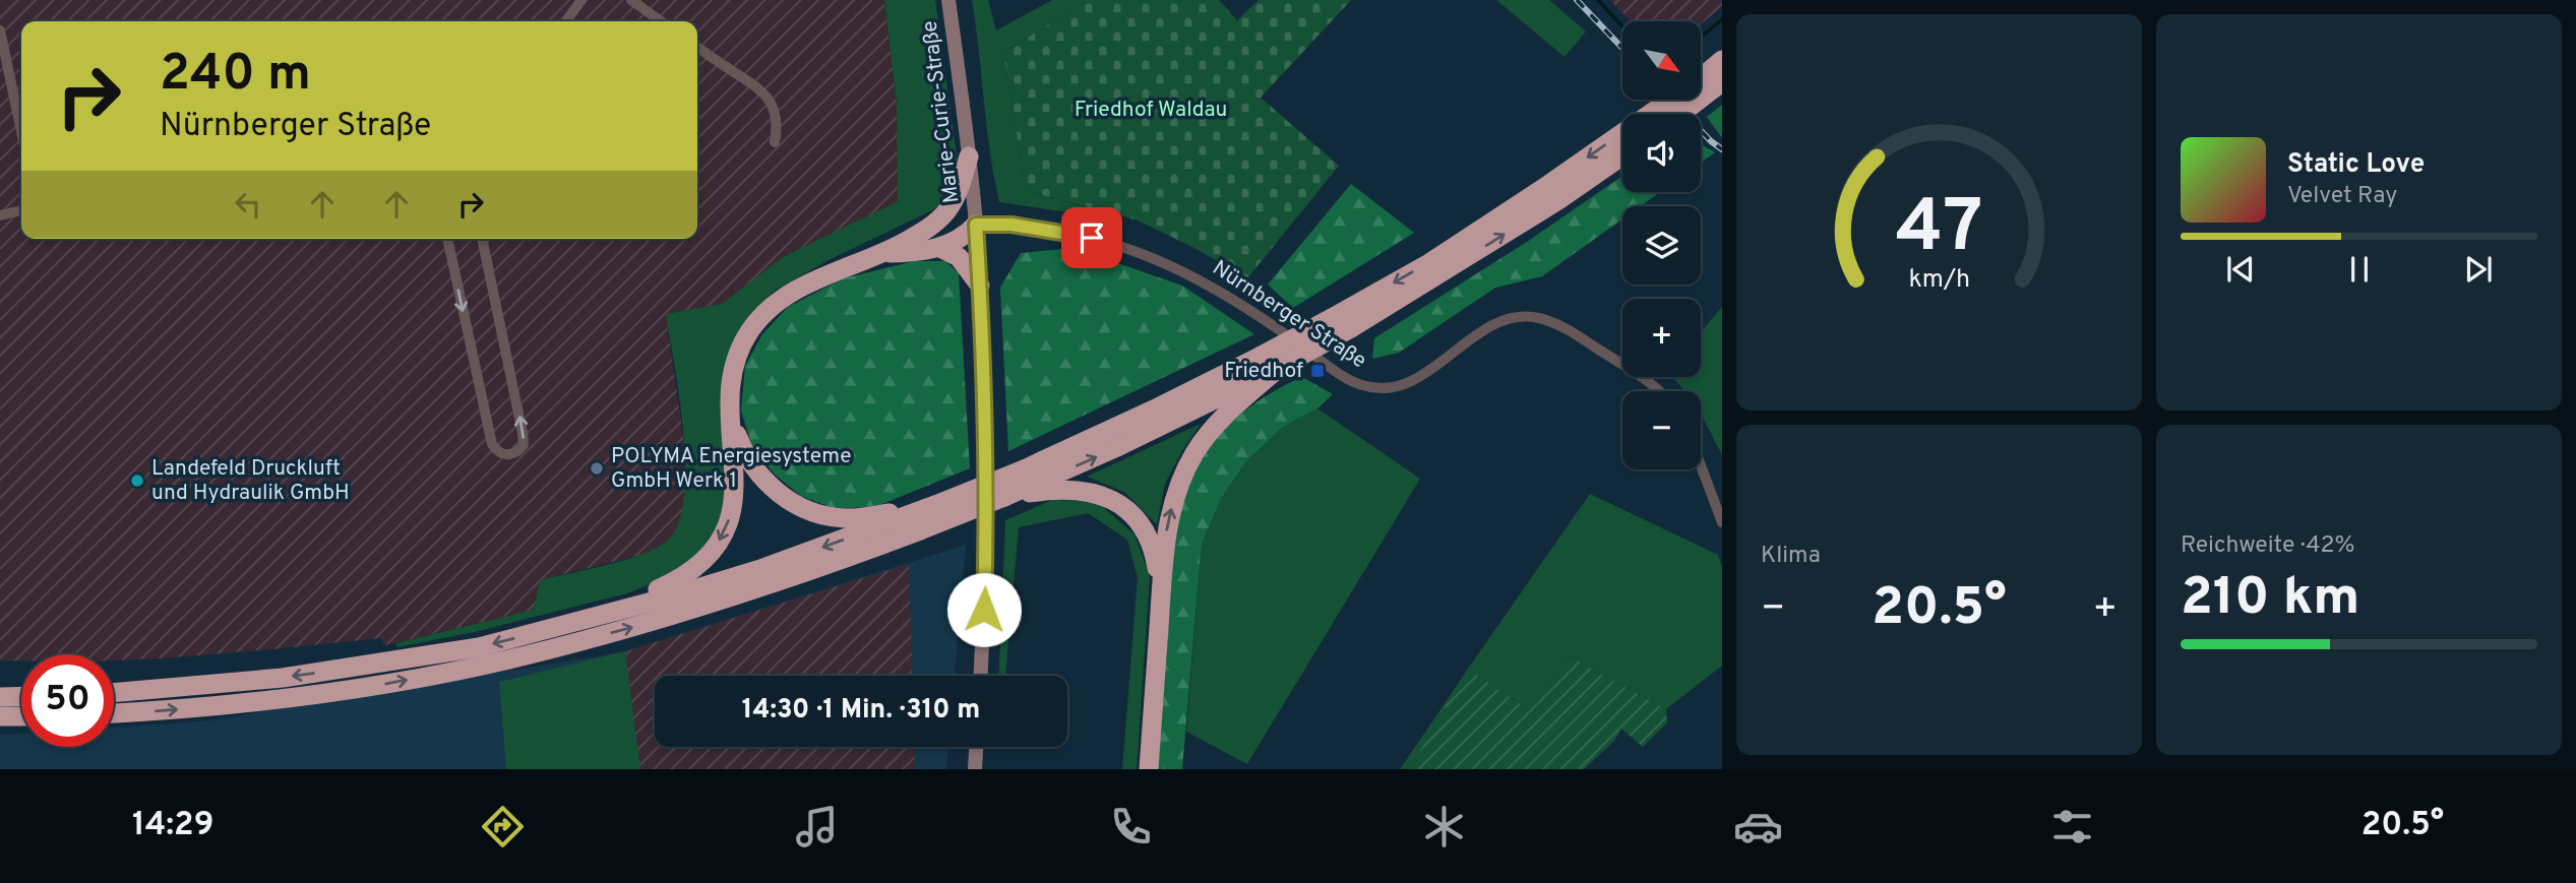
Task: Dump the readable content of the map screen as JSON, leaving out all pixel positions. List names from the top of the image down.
{
  "streets": {
    "main road": ["Marie-Curie-Straße"],
    "street": ["Nürnberger Straße"]
  },
  "crossings": [
    ["Marie-Curie-Straße", "Nürnberger Straße"]
  ],
  "parks": ["Friedhof Waldau"],
  "places": {
    "transit": ["Friedhof"],
    "other": ["POLYMA Energiesysteme GmbH Werk 1", "Landefeld Druckluft und Hydraulik GmbH"]
  },
  "north": "bottom right",
  "page": {
    "map_buttons": ["+", "−"],
    "turn": ["240 m", "Nürnberger Straße"],
    "song": ["Static Love", "Velvet Ray"],
    "tile": [
      "Klima",
      ["Reichweite · 42%", "210 km"]
    ],
    "heat": ["−", "20.5°", "+"],
    "limit": "50",
    "trip": "14:30 · 1 Min. · 310 m",
    "tabs": ["14:29", "20.5°"],
    "gauge": ["47", "km/h"]
  }
}
